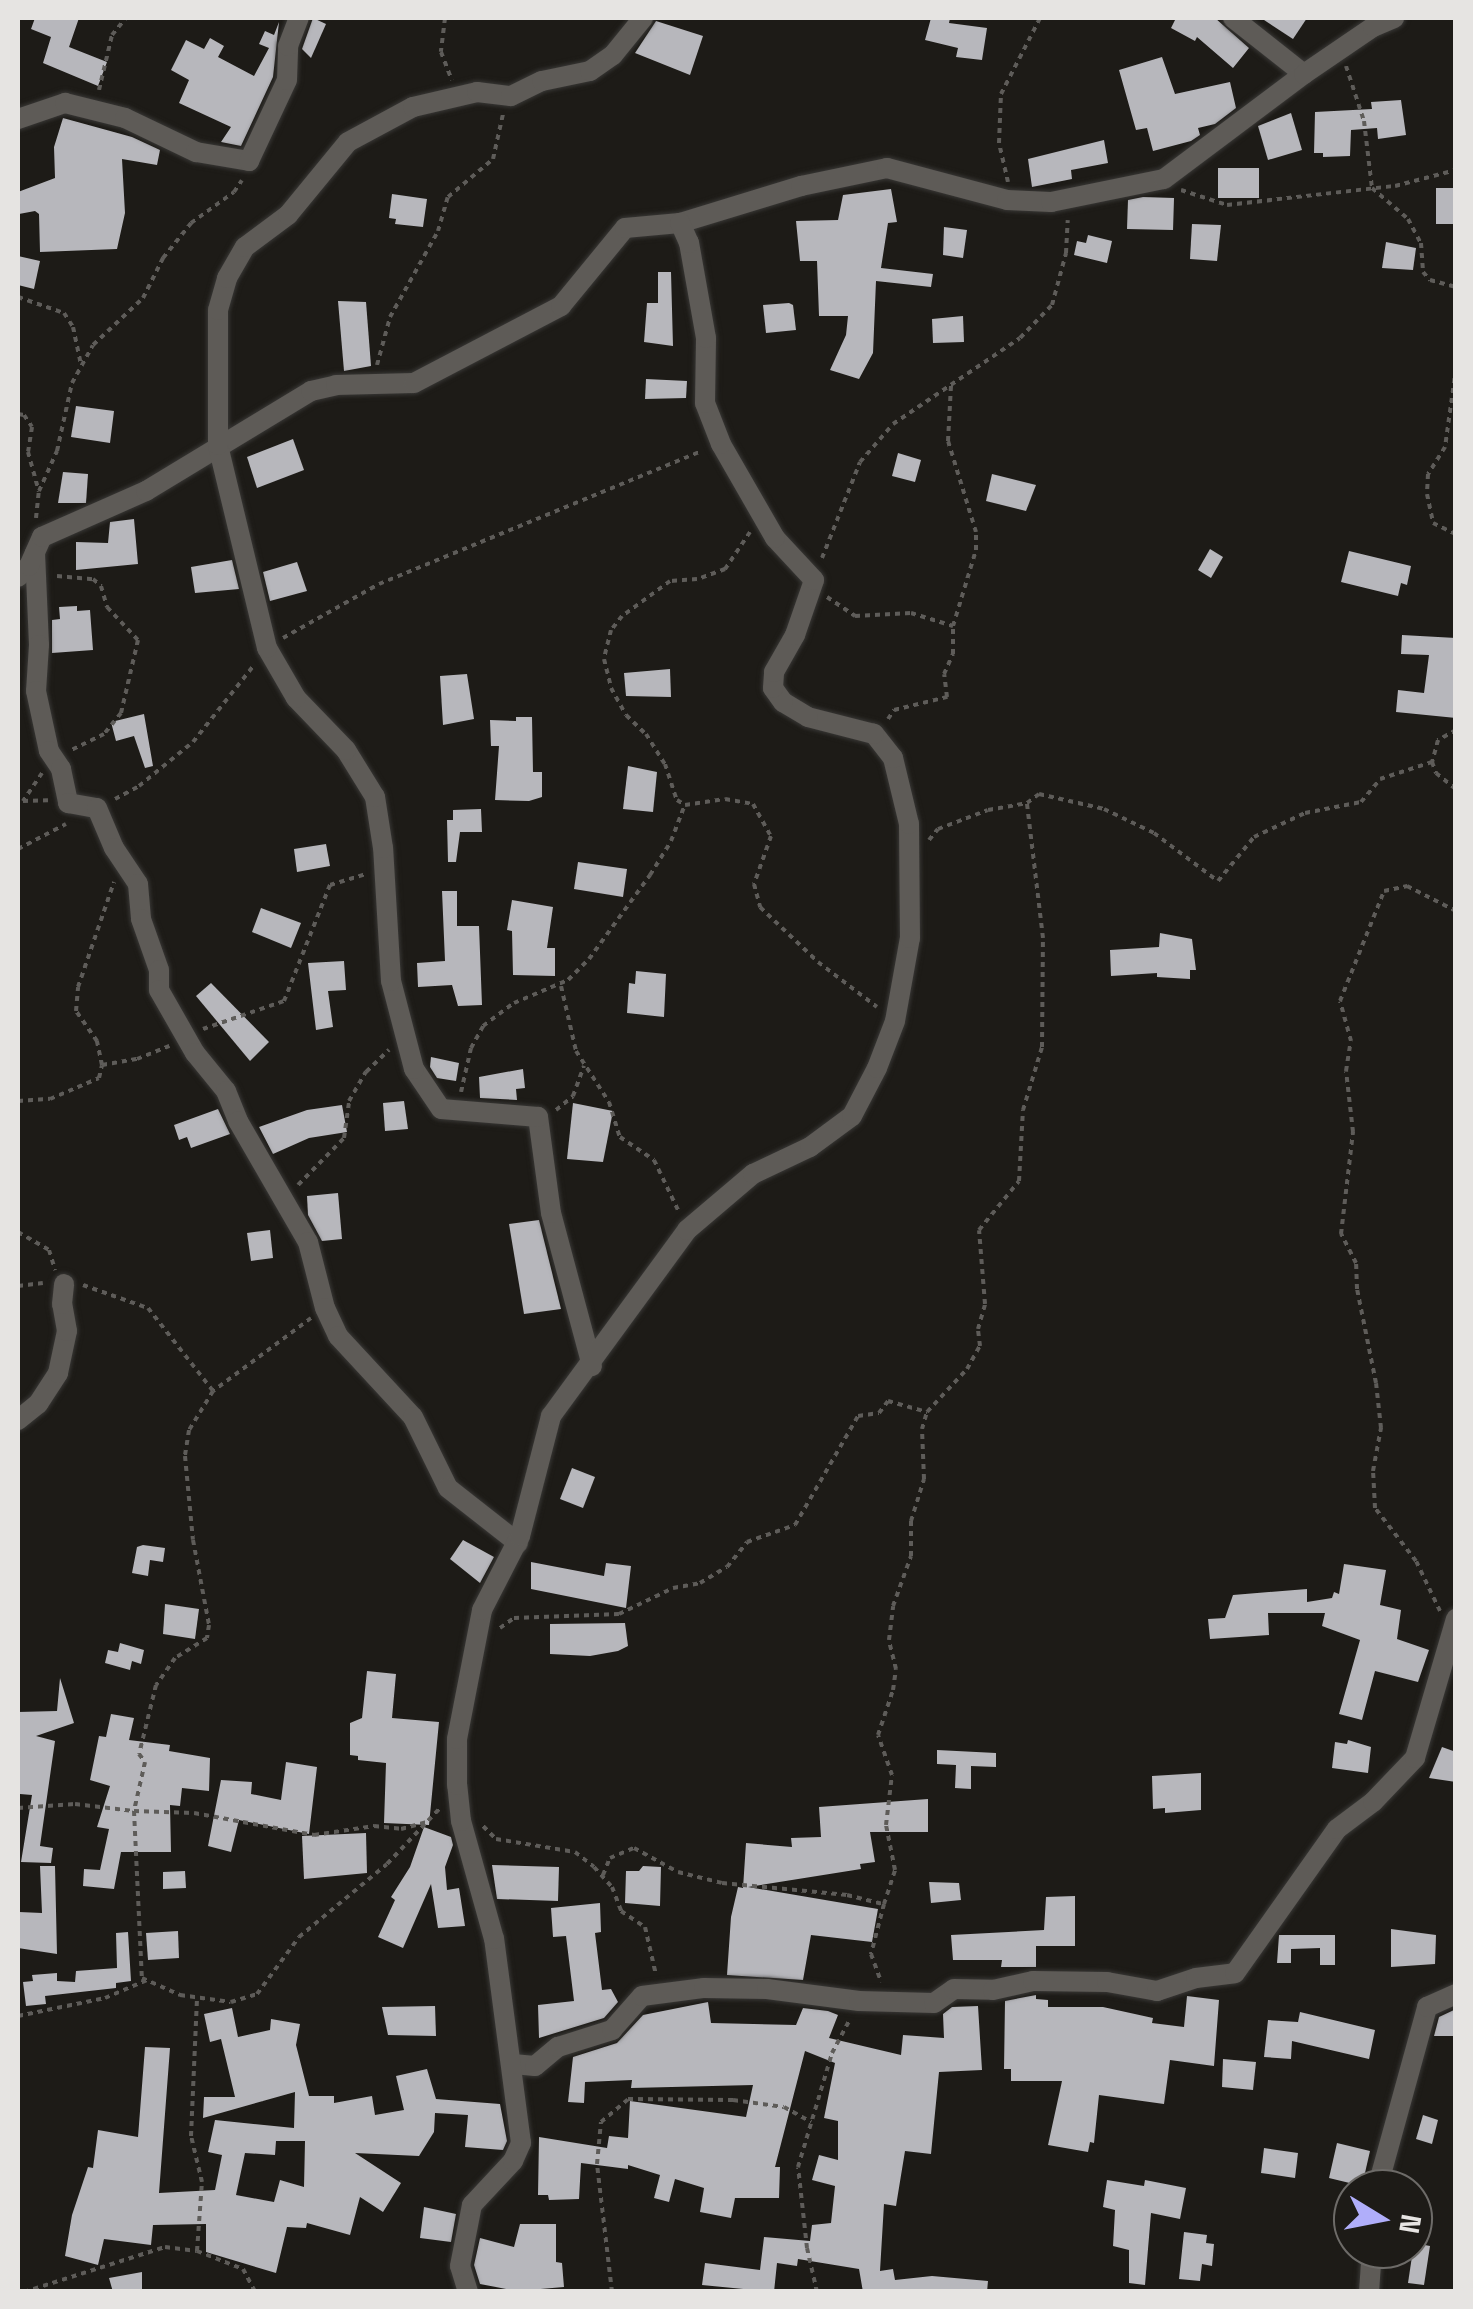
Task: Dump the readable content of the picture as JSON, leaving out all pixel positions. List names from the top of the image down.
{
  "north": "right"
}
